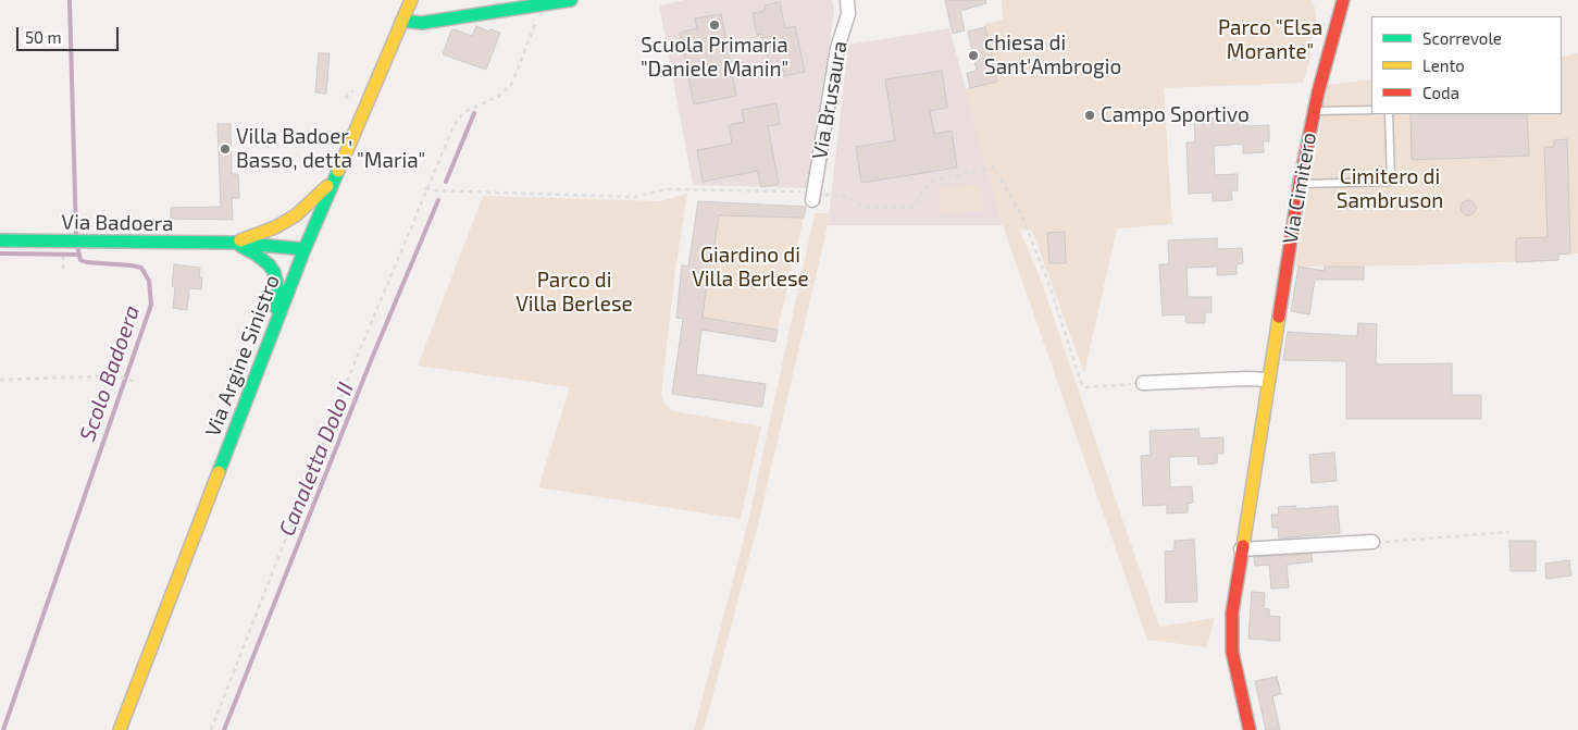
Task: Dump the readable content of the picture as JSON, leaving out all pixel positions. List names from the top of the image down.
{
  "streets": {
    "main road": ["Via Cimitero", "Via Badoera", "Via Argine Sinistro"],
    "street": ["Via Brusaura"]
  },
  "crossings": [
    ["Via Badoera", "Via Argine Sinistro"]
  ],
  "water": ["Scolo Badoera", "Canaletta Dolo II"],
  "parks": [
    "Parco \"Elsa Morante\"",
    "Cimitero di Sambruson",
    "Giardino di Villa Berlese",
    "Parco di Villa Berlese"
  ],
  "places": [
    "Scuola Primaria \"Daniele Manin\"",
    "chiesa di Sant'Ambrogio",
    "Campo Sportivo",
    "Villa Badoer, Basso, detta \"Maria\""
  ],
  "legend": ["Scorrevole", "Lento", "Coda"],
  "scale_bar": "50 m"
}
